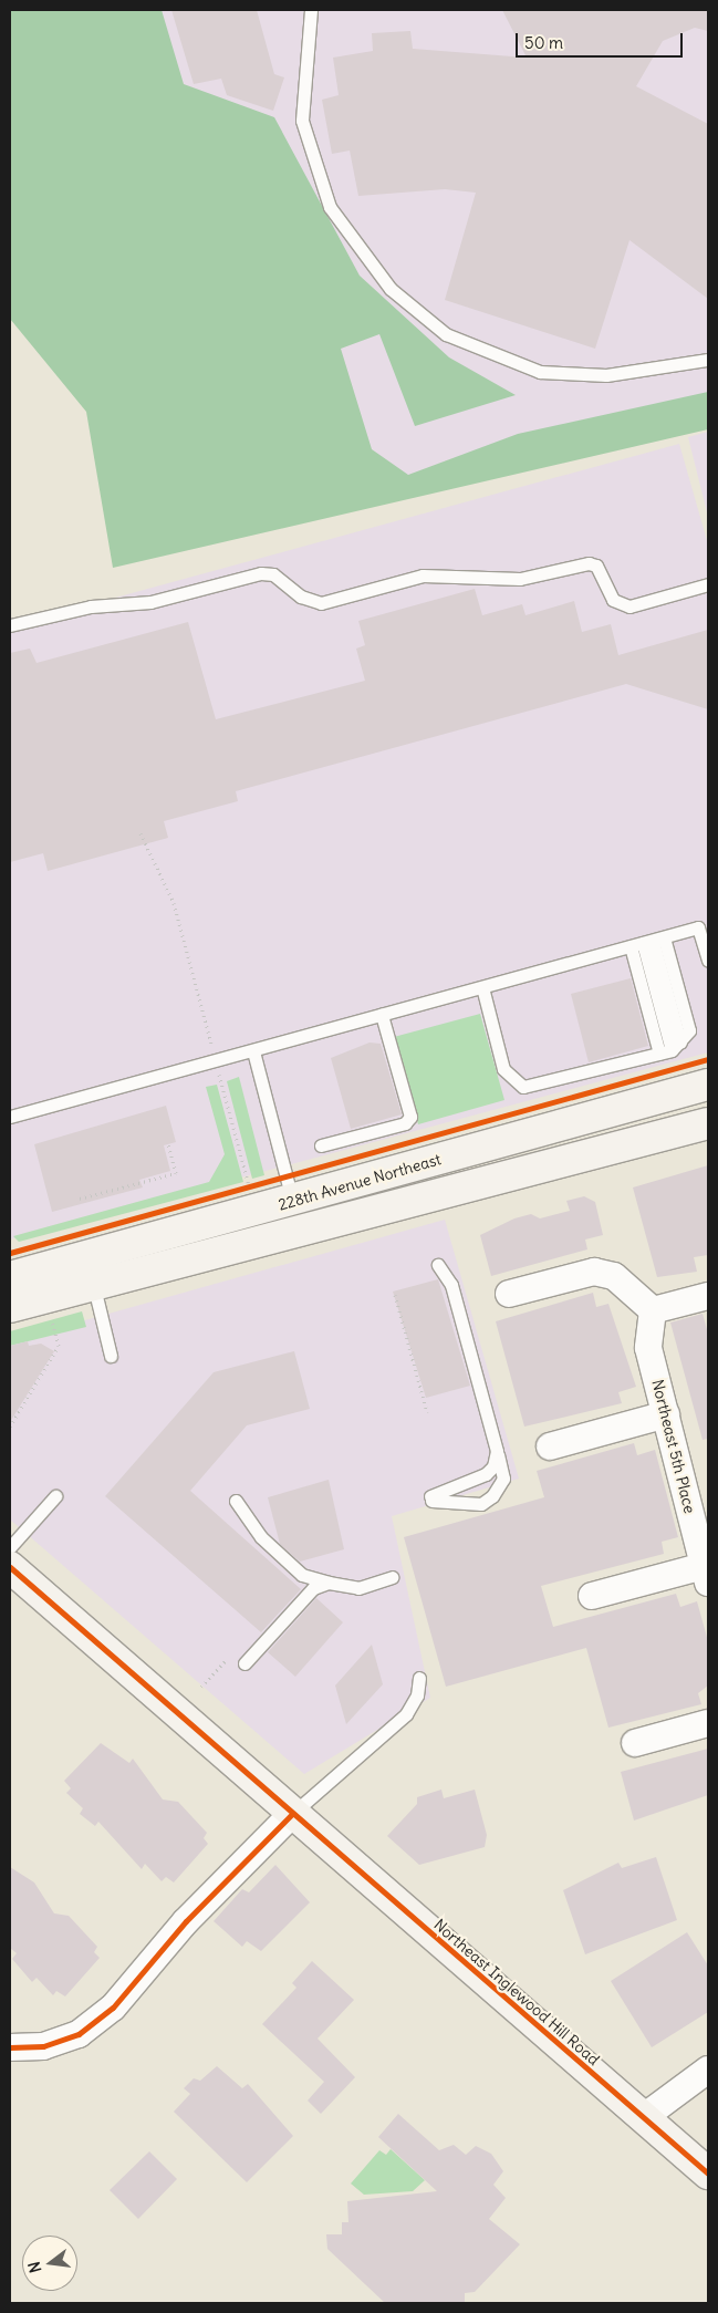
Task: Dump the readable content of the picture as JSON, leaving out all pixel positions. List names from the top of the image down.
{
  "streets": {
    "main road": ["228th Avenue Northeast", "Northeast Inglewood Hill Road"],
    "street": ["Northeast 5th Place"]
  },
  "scale_bar": "50 m",
  "north": "left"
}
